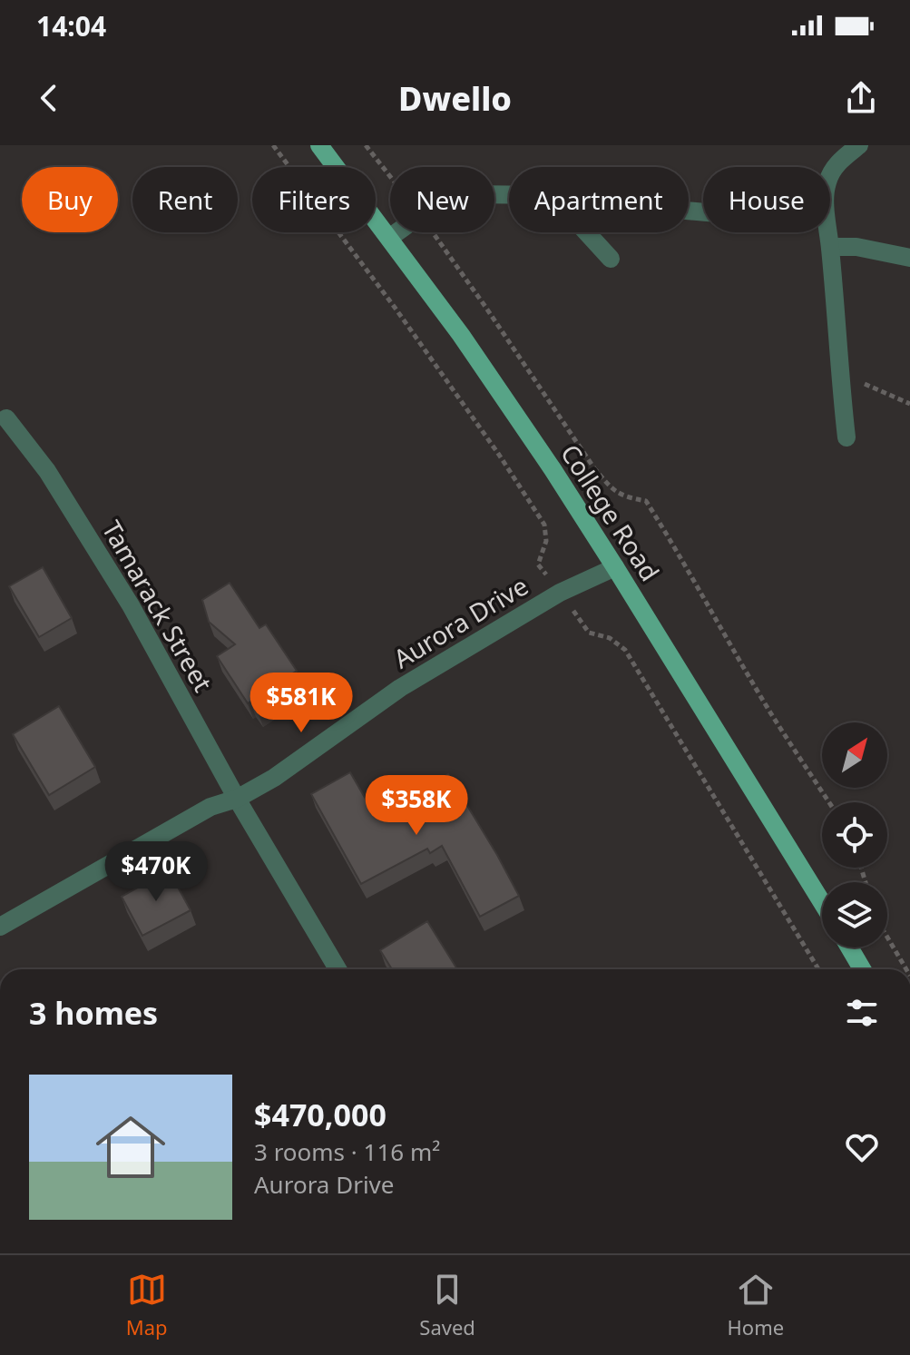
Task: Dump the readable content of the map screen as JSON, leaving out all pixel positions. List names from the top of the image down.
{
  "streets": {
    "main road": ["College Road"],
    "street": ["Tamarack Street", "Aurora Drive"]
  },
  "crossings": [
    ["College Road", "Aurora Drive"],
    ["Tamarack Street", "Aurora Drive"]
  ],
  "north": "top right",
  "page": {
    "status": "14:04",
    "header": "Dwello",
    "chip": [
      "Buy",
      "Rent",
      "Filters",
      "New",
      "Apartment",
      "House"
    ],
    "price": ["$581K", "$358K", "$470K"],
    "heading": "3 homes",
    "list": [
      {
        "name": "$470,000",
        "note": "3 rooms · 116 m² · Aurora Drive"
      }
    ],
    "tabs": ["Map", "Saved", "Home"]
  }
}
